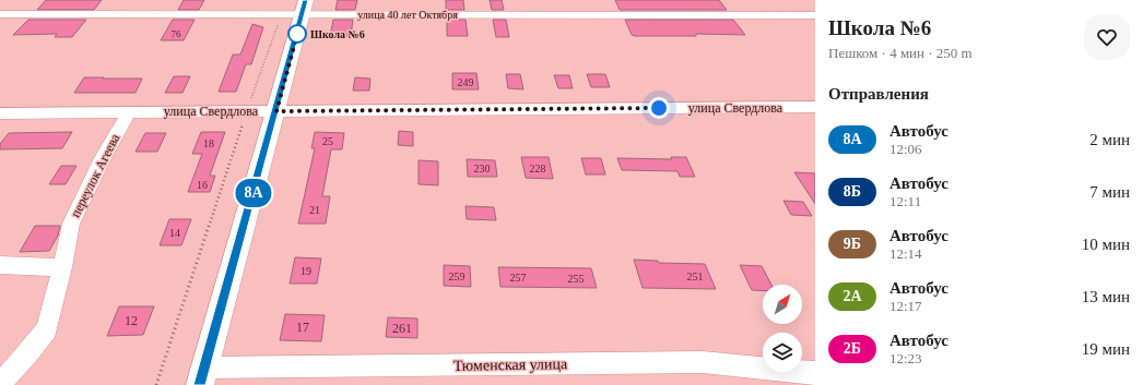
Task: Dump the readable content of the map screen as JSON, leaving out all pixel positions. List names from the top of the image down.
{
  "streets": {
    "street": [
      "улица 40 лет Октября",
      "улица Свердлова",
      "переулок Агеева",
      "Тюменская улица"
    ]
  },
  "crossings": [
    ["улица Свердлова", "переулок Агеева"]
  ],
  "places": ["Школа №6"],
  "lines": ["bus line 8А"],
  "house_numbers": [
    "76",
    "249",
    "25",
    "18",
    "230",
    "228",
    "16",
    "21",
    "14",
    "19",
    "259",
    "251",
    "257",
    "255",
    "12",
    "17",
    "261"
  ],
  "north": "top right",
  "page": {
    "on_map": "8А",
    "heading": [
      ["Школа №6", "Пешком · 4 мин · 250 m"],
      "Отправления"
    ],
    "list": [
      {
        "mark": "8А",
        "name": "Автобус",
        "note": "12:06",
        "value": "2 мин"
      },
      {
        "mark": "8Б",
        "name": "Автобус",
        "note": "12:11",
        "value": "7 мин"
      },
      {
        "mark": "9Б",
        "name": "Автобус",
        "note": "12:14",
        "value": "10 мин"
      },
      {
        "mark": "2А",
        "name": "Автобус",
        "note": "12:17",
        "value": "13 мин"
      },
      {
        "mark": "2Б",
        "name": "Автобус",
        "note": "12:23",
        "value": "19 мин"
      }
    ]
  }
}
